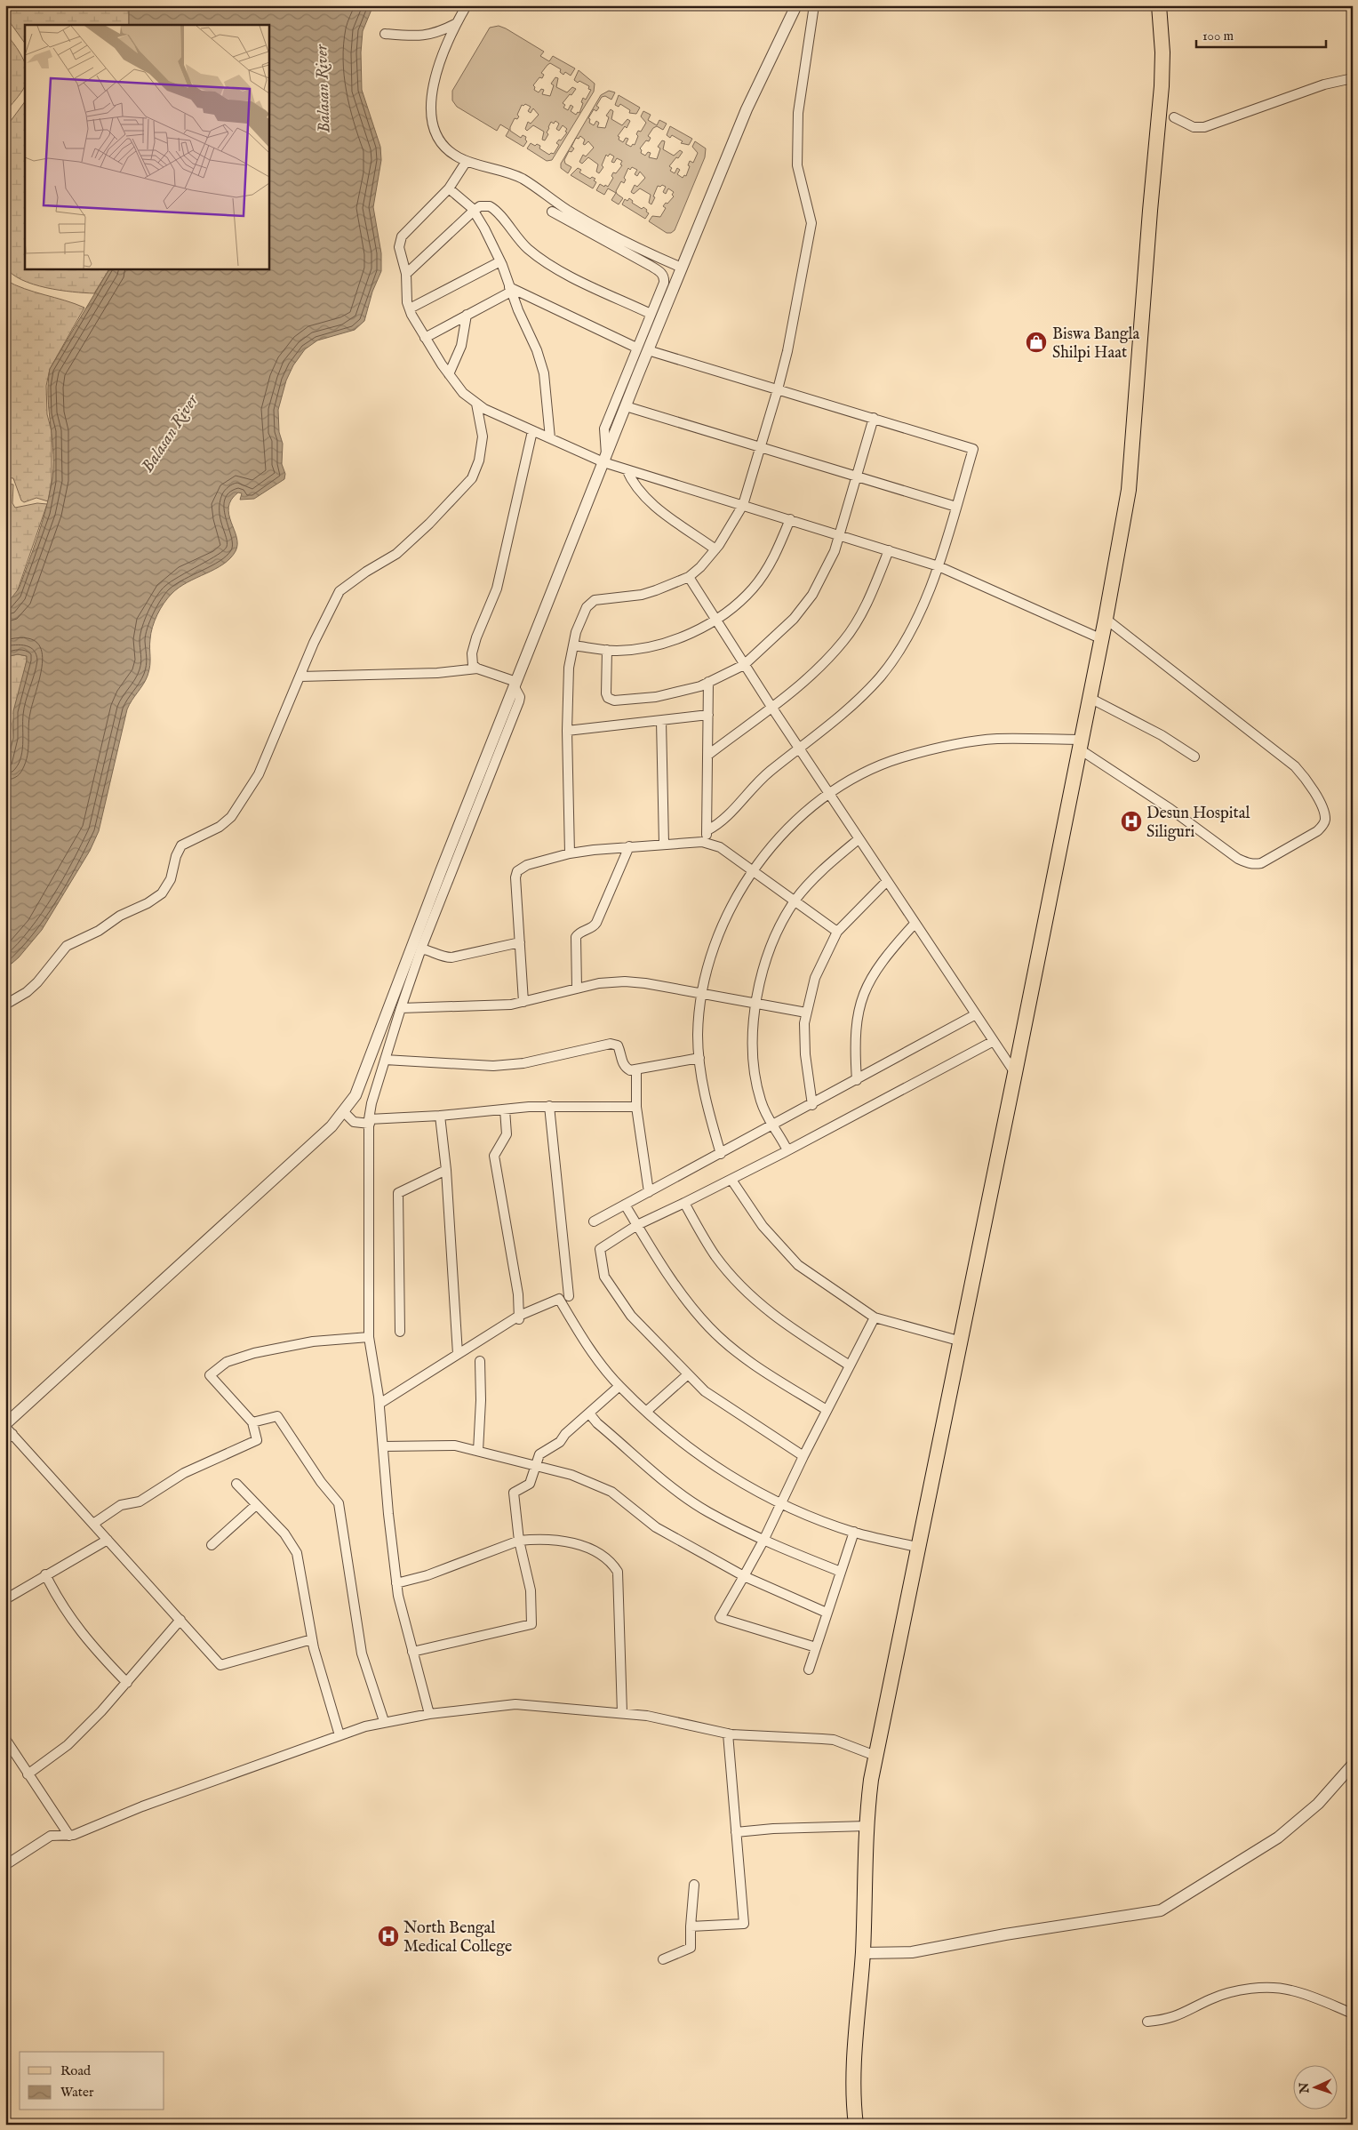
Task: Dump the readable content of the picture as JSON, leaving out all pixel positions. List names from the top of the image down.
{
  "water": ["Balasan River"],
  "places": {
    "shop": ["Biswa Bangla Shilpi Haat"],
    "hospital": ["Desun Hospital Siliguri", "North Bengal Medical College"]
  },
  "legend": ["Road", "Water"],
  "scale_bar": "100 m",
  "north": "left"
}
